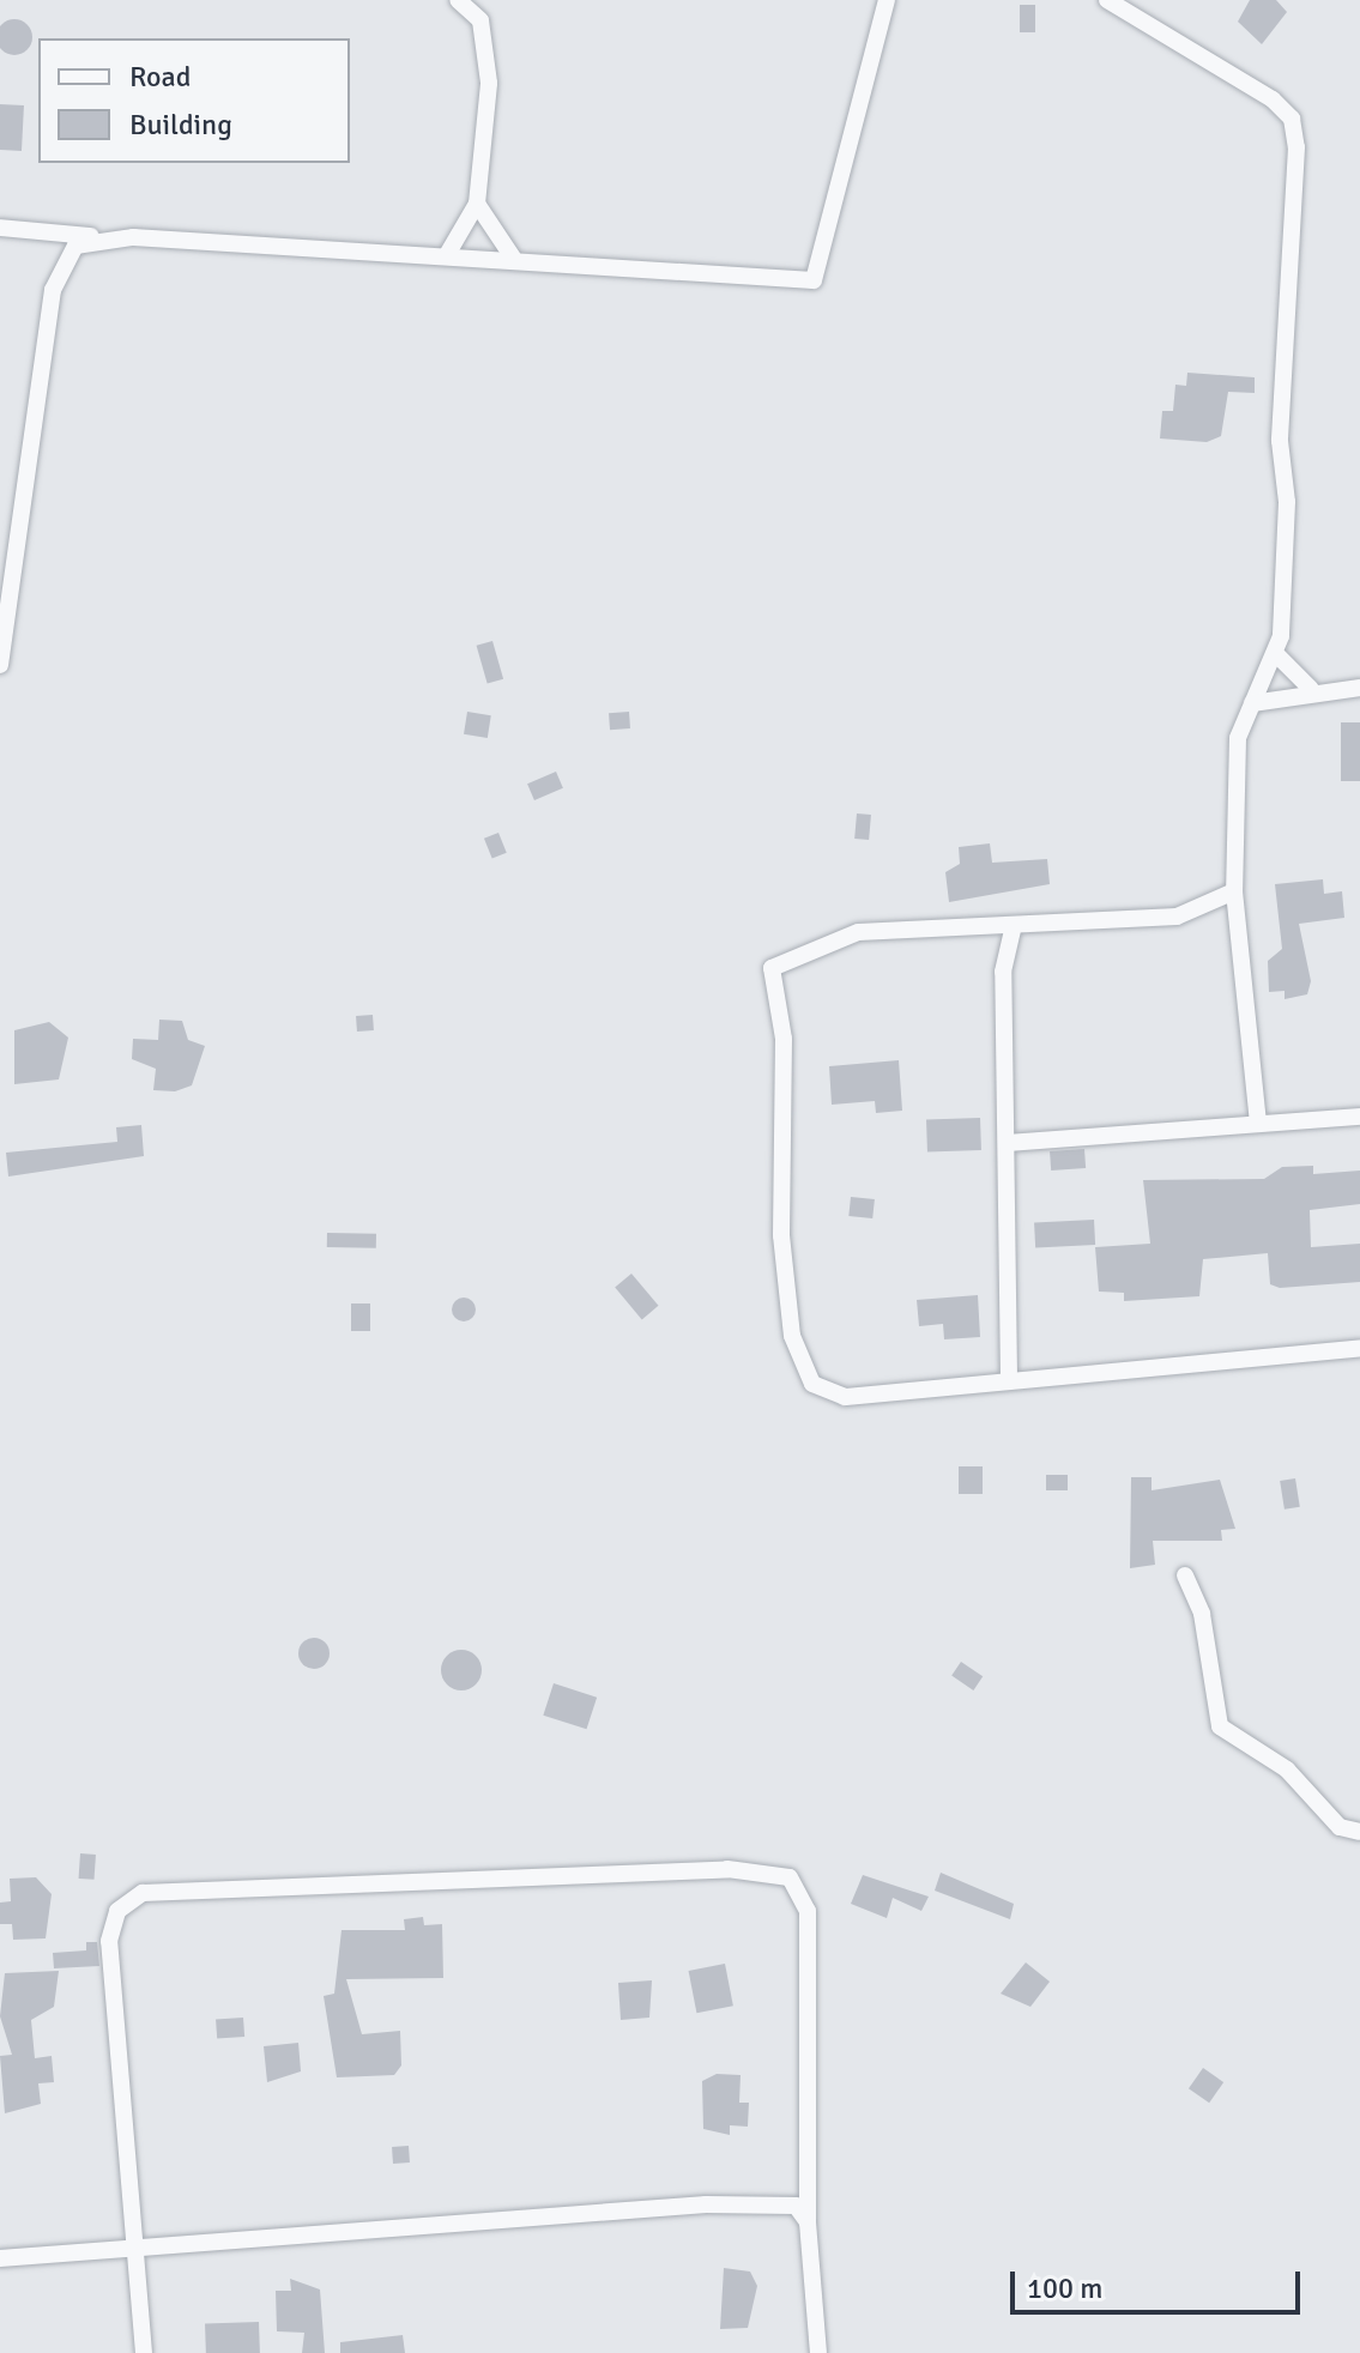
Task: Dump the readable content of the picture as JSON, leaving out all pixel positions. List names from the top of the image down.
{
  "legend": ["Road", "Building"],
  "scale_bar": "100 m"
}
